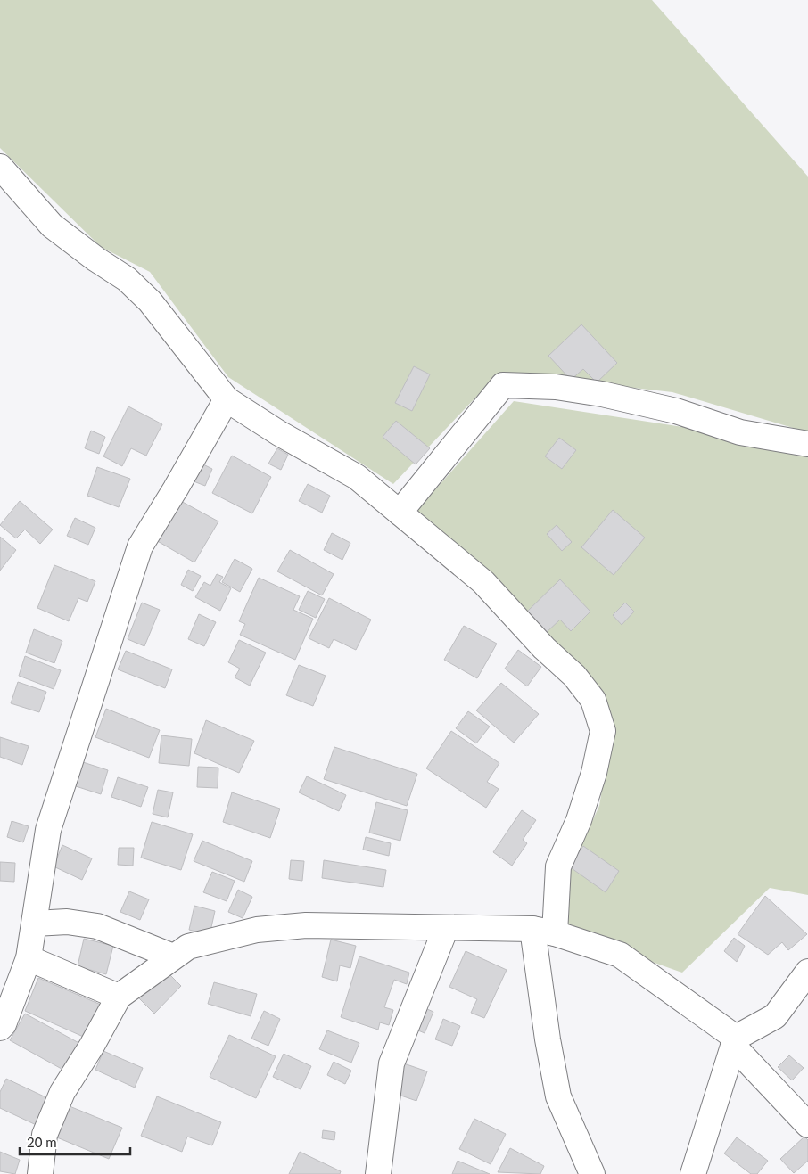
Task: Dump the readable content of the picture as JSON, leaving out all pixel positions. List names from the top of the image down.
{
  "scale_bar": "20 m"
}
